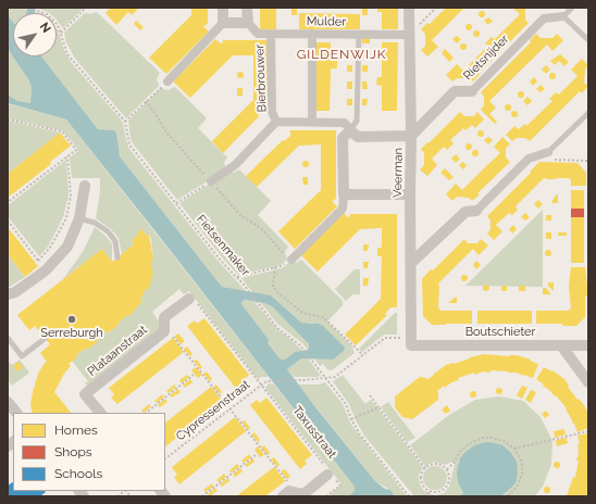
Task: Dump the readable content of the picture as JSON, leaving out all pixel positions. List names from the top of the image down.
{
  "streets": {
    "street": [
      "Mulder",
      "Rietsnijder",
      "Bierbrouwer",
      "Veerman",
      "Boutschieter",
      "Plataanstraat",
      "Taxusstraat"
    ],
    "path": ["Fietsenmaker", "Cypressenstraat"]
  },
  "crossings": [
    ["Mulder", "Bierbrouwer"],
    ["Mulder", "Veerman"],
    ["Rietsnijder", "Veerman"],
    ["Veerman", "Boutschieter"],
    ["Fietsenmaker", "Cypressenstraat"],
    ["Cypressenstraat", "Taxusstraat"]
  ],
  "districts": ["GILDENWIJK"],
  "places": ["Serreburgh"],
  "legend": ["Homes", "Shops", "Schools"],
  "north": "top right"
}
